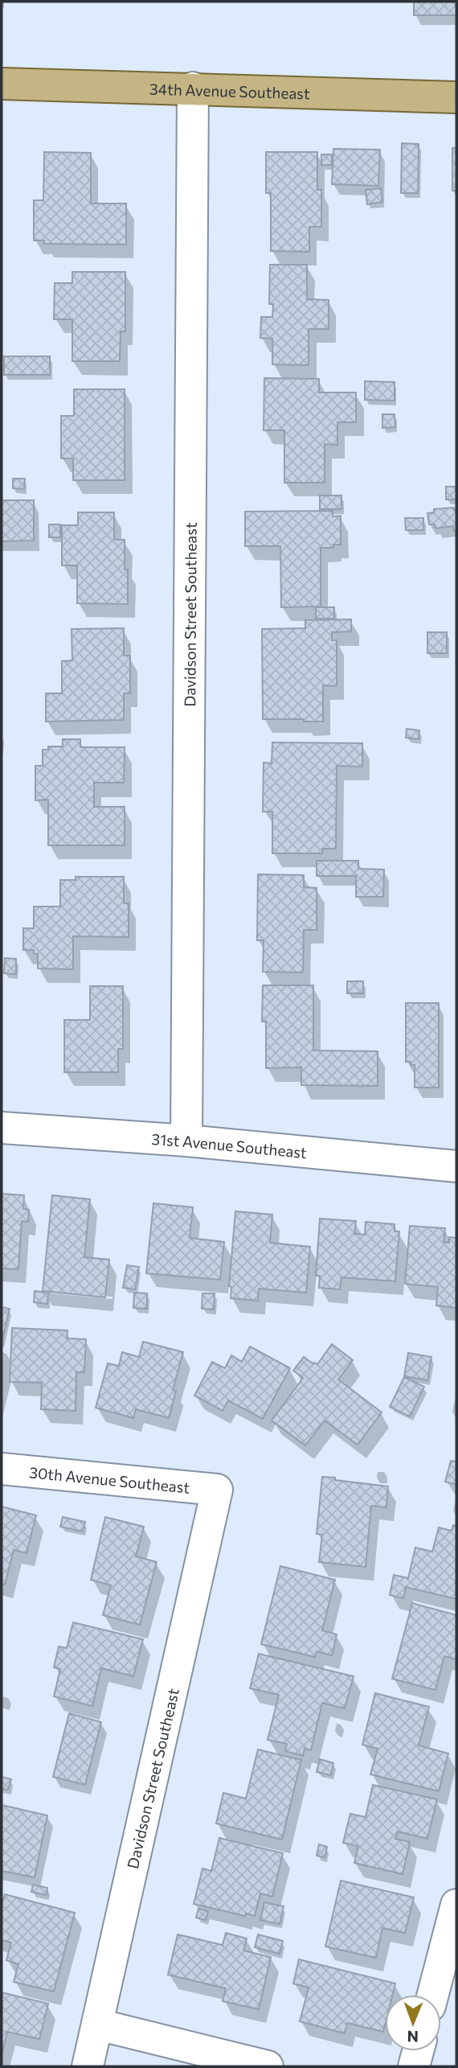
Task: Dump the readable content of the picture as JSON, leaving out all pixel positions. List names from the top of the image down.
{
  "streets": {
    "main road": ["34th Avenue Southeast"],
    "street": ["Davidson Street Southeast", "31st Avenue Southeast", "30th Avenue Southeast"]
  },
  "crossings": [
    ["34th Avenue Southeast", "Davidson Street Southeast"],
    ["Davidson Street Southeast", "31st Avenue Southeast"],
    ["Davidson Street Southeast", "30th Avenue Southeast"]
  ],
  "north": "bottom"
}
